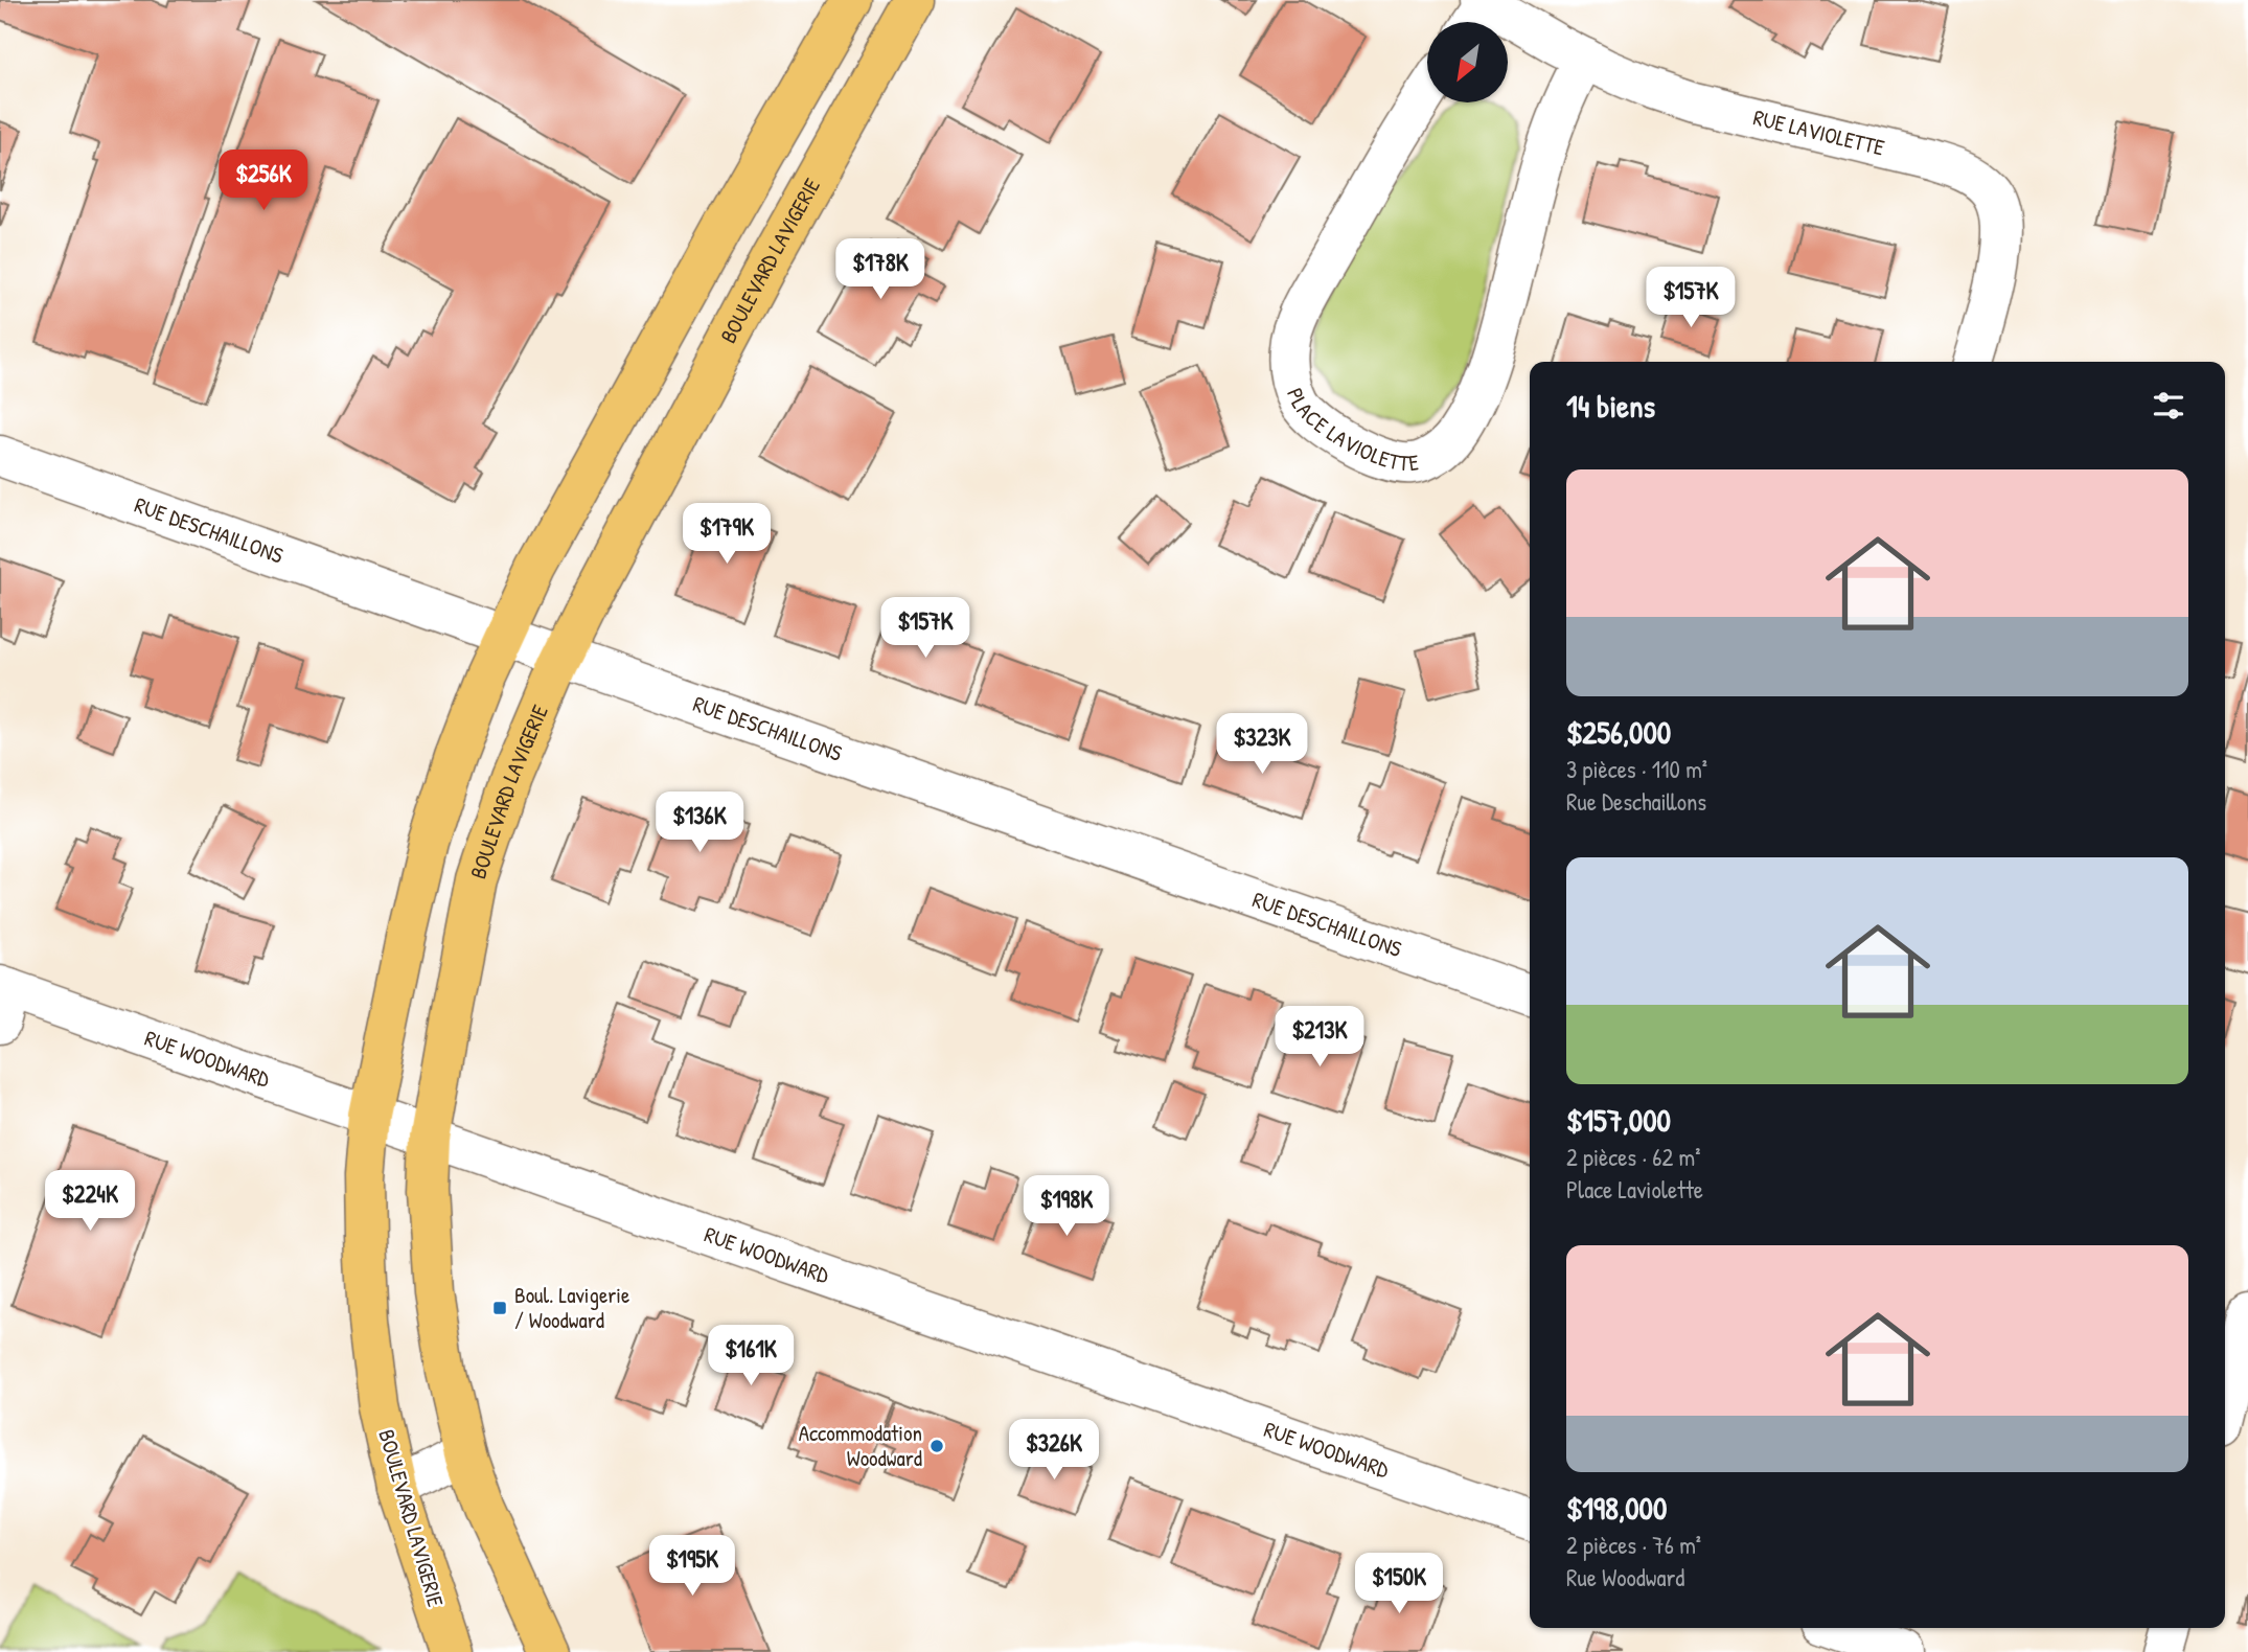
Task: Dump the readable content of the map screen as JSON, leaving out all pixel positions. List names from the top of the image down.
{
  "streets": {
    "main road": ["BOULEVARD LAVIGERIE"],
    "street": [
      "RUE LAVIOLETTE",
      "PLACE LAVIOLETTE",
      "RUE DESCHAILLONS",
      "RUE WOODWARD"
    ]
  },
  "crossings": [
    ["RUE LAVIOLETTE", "PLACE LAVIOLETTE"],
    ["BOULEVARD LAVIGERIE", "RUE DESCHAILLONS"],
    ["BOULEVARD LAVIGERIE", "RUE WOODWARD"]
  ],
  "places": {
    "transit": ["Boul. Lavigerie / Woodward"],
    "other": ["Accommodation Woodward"]
  },
  "north": "bottom left",
  "page": {
    "price": [
      "$256K",
      "$178K",
      "$157K",
      "$179K",
      "$157K",
      "$323K",
      "$136K",
      "$213K",
      "$224K",
      "$198K",
      "$161K",
      "$326K",
      "$195K",
      "$150K"
    ],
    "heading": "14 biens",
    "list": [
      {
        "name": "$256,000",
        "note": "3 pièces · 110 m² · Rue Deschaillons"
      },
      {
        "name": "$157,000",
        "note": "2 pièces · 62 m² · Place Laviolette"
      },
      {
        "name": "$198,000",
        "note": "2 pièces · 76 m² · Rue Woodward"
      }
    ]
  }
}
